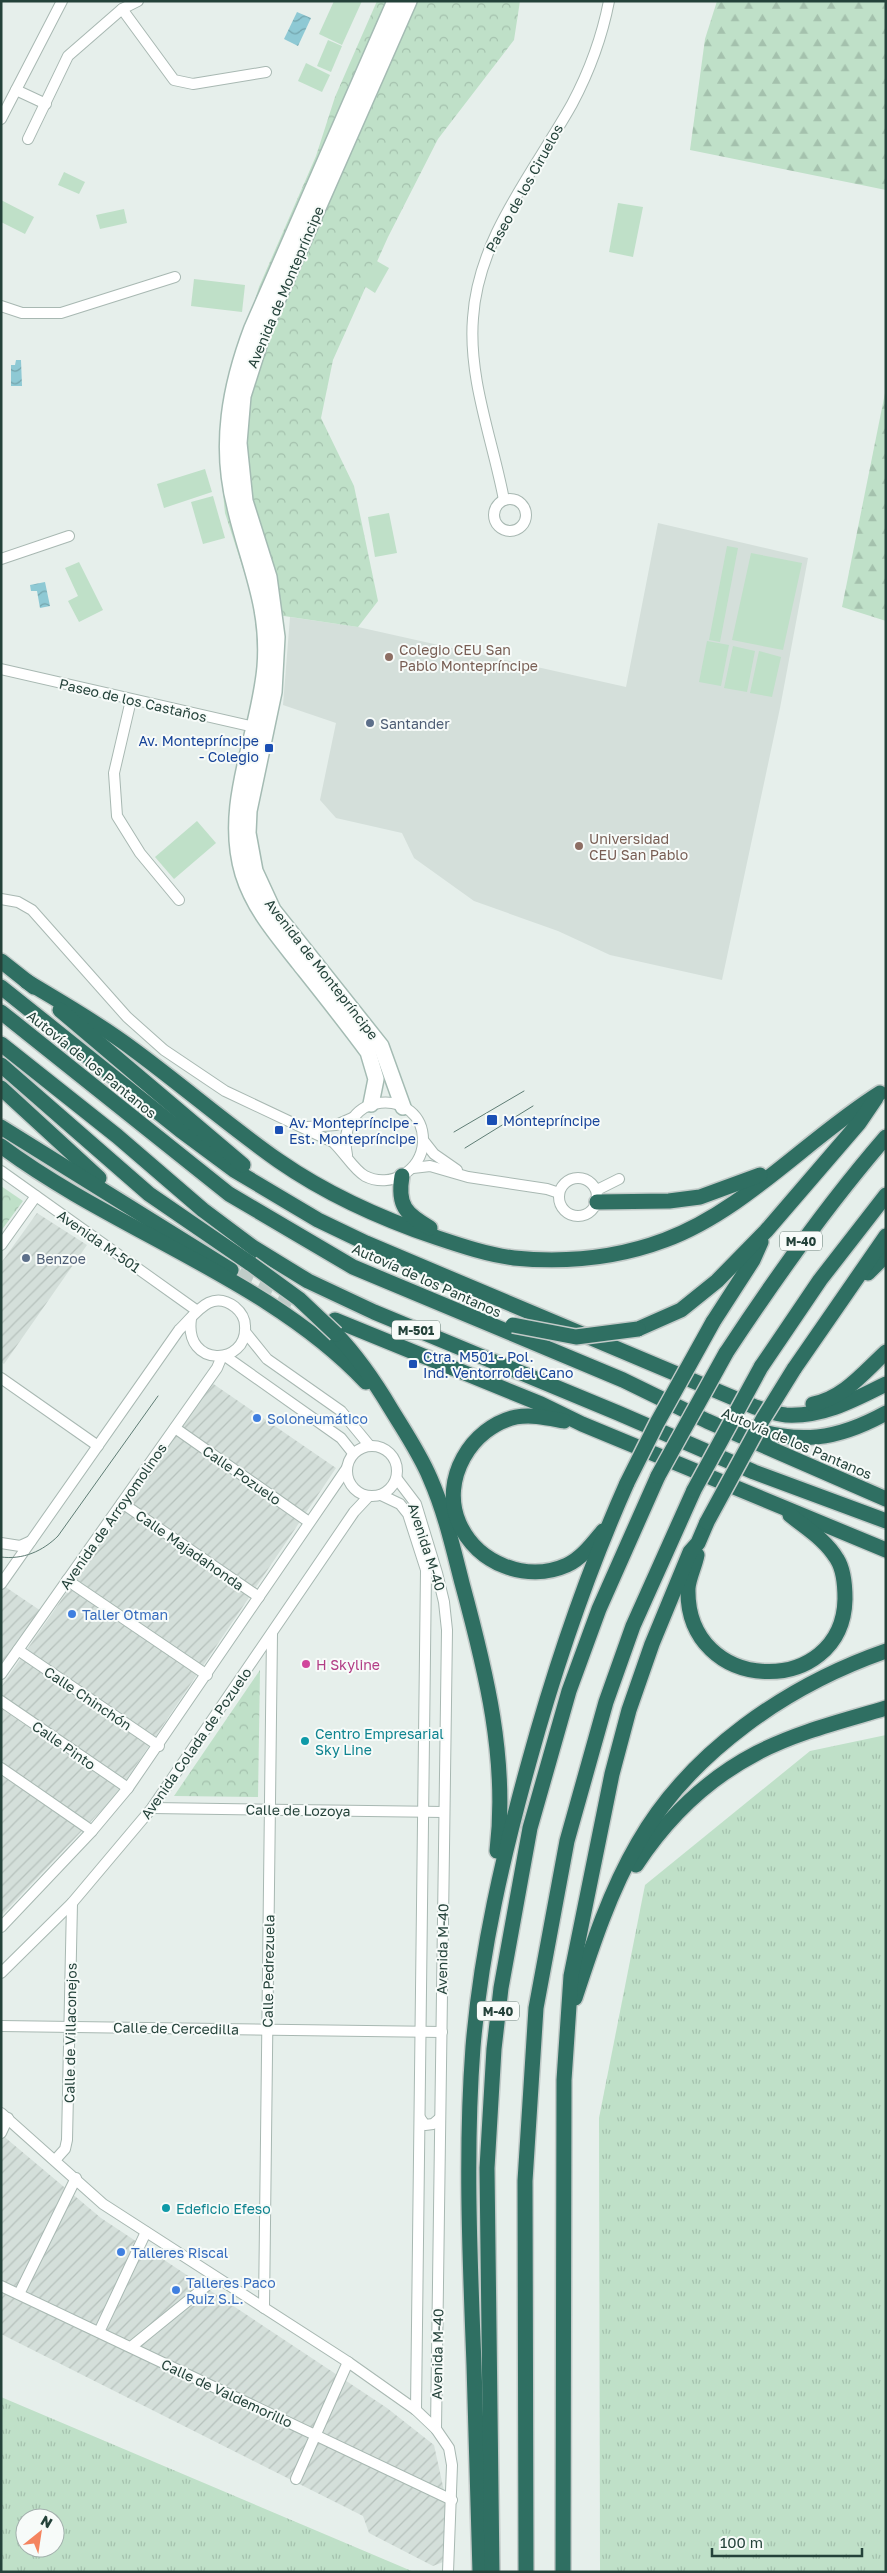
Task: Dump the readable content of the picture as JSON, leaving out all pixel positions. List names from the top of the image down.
{
  "streets": {
    "highway": ["Autovía de los Pantanos", "M-40", "M-501"],
    "street": [
      "Paseo de los Ciruelos",
      "Avenida de Montepríncipe",
      "Paseo de los Castaños",
      "Avenida M-501",
      "Calle Pozuelo",
      "Avenida de Arroyomolinos",
      "Avenida M-40",
      "Calle Majadahonda",
      "Calle Chinchón",
      "Avenida Colada de Pozuelo",
      "Calle Pinto",
      "Calle de Lozoya",
      "Calle Pedrezuela",
      "Calle de Cercedilla",
      "Calle de Villaconejos",
      "Calle de Valdemorillo"
    ]
  },
  "crossings": [
    ["Avenida de Montepríncipe", "Paseo de los Castaños"],
    ["Avenida M-501", "Avenida de Arroyomolinos"],
    ["Calle Pozuelo", "Avenida de Arroyomolinos"],
    ["Calle Pozuelo", "Avenida Colada de Pozuelo"],
    ["Avenida de Arroyomolinos", "Calle Majadahonda"],
    ["Avenida de Arroyomolinos", "Calle Chinchón"],
    ["Avenida M-40", "Avenida Colada de Pozuelo"],
    ["Avenida M-40", "Calle de Lozoya"],
    ["Avenida M-40", "Calle de Cercedilla"],
    ["Calle Majadahonda", "Avenida Colada de Pozuelo"],
    ["Calle Chinchón", "Avenida Colada de Pozuelo"],
    ["Avenida Colada de Pozuelo", "Calle Pinto"],
    ["Avenida Colada de Pozuelo", "Calle de Lozoya"],
    ["Avenida Colada de Pozuelo", "Calle Pedrezuela"],
    ["Avenida Colada de Pozuelo", "Calle de Villaconejos"],
    ["Calle de Lozoya", "Calle Pedrezuela"],
    ["Calle Pedrezuela", "Calle de Cercedilla"],
    ["Calle de Cercedilla", "Calle de Villaconejos"]
  ],
  "places": {
    "other": [
      "Colegio CEU San Pablo Montepríncipe",
      "Santander",
      "Universidad CEU San Pablo",
      "Benzoe",
      "Soloneumático",
      "Taller Otman",
      "H Skyline",
      "Centro Empresarial Sky Line",
      "Edeficio Efeso",
      "Talleres Riscal",
      "Talleres Paco Ruiz S.L."
    ],
    "transit": [
      "Av. Montepríncipe - Colegio",
      "Montepríncipe",
      "Av. Montepríncipe - Est. Montepríncipe",
      "Ctra. M501 - Pol. Ind. Ventorro del Cano"
    ]
  },
  "scale_bar": "100 m",
  "north": "top right"
}
